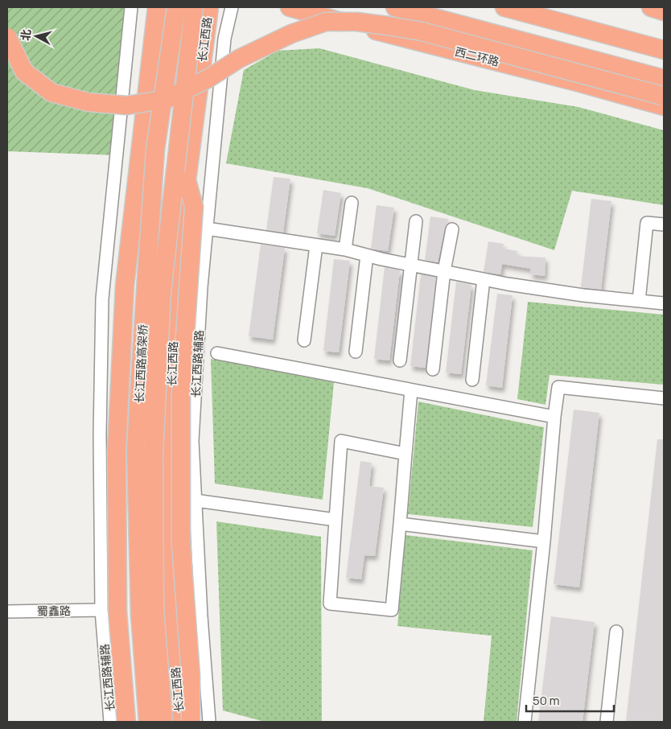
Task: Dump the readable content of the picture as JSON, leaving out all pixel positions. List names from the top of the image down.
{
  "streets": {
    "highway": ["长江西路", "西二环路", "长江西路高架桥"],
    "street": ["长江西路辅路", "蜀鑫路"]
  },
  "crossings": [
    ["长江西路辅路", "蜀鑫路"]
  ],
  "scale_bar": "50 m",
  "north": "left"
}
